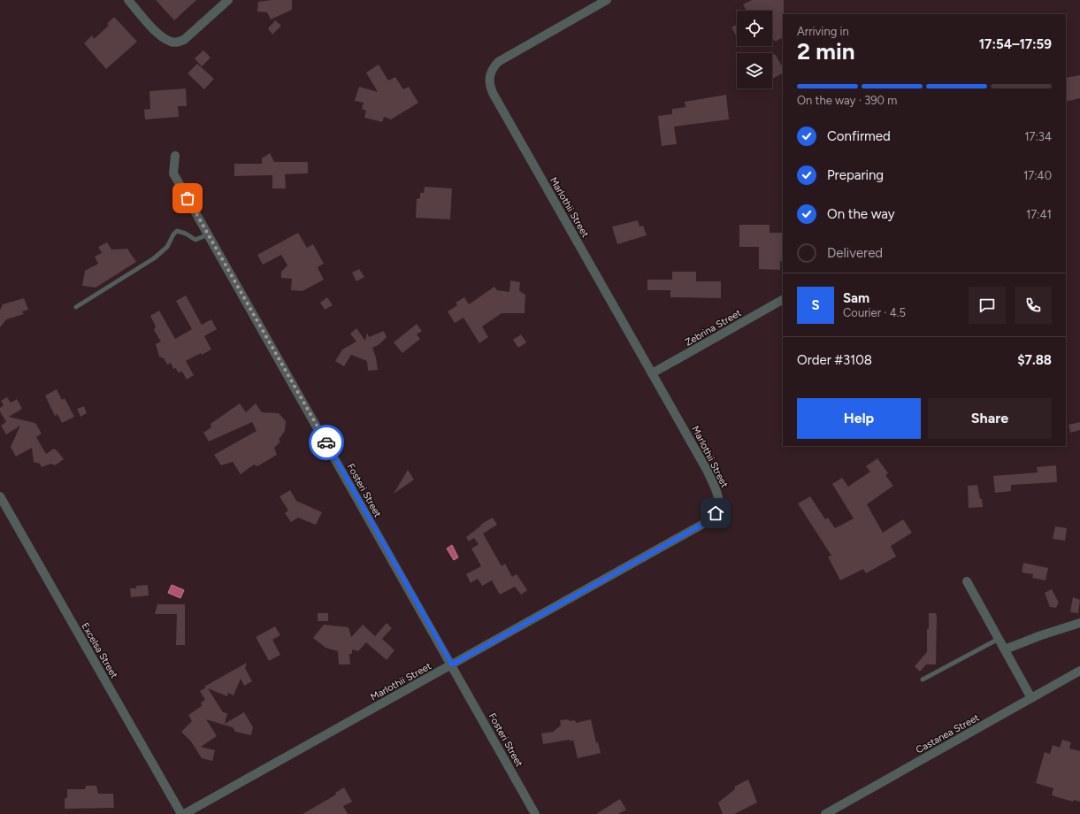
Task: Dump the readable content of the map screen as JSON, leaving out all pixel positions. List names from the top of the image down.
{
  "streets": {
    "street": [
      "Marlothii Street",
      "Zebrina Street",
      "Fosteri Street",
      "Excelsa Street",
      "Castanea Street"
    ]
  },
  "crossings": [
    ["Marlothii Street", "Zebrina Street"],
    ["Marlothii Street", "Fosteri Street"]
  ],
  "page": {
    "heading": ["2 min", "Arriving in", "17:54–17:59"],
    "panel": [
      "Sam",
      "Courier · 4.5",
      "Order #3108",
      "$7.88"
    ],
    "bar": "On the way · 390 m",
    "list": [
      ["Confirmed", "17:34"],
      ["Preparing", "17:40"],
      ["On the way", "17:41"],
      "Delivered"
    ],
    "round": "S",
    "buttons": ["Help", "Share"]
  }
}
